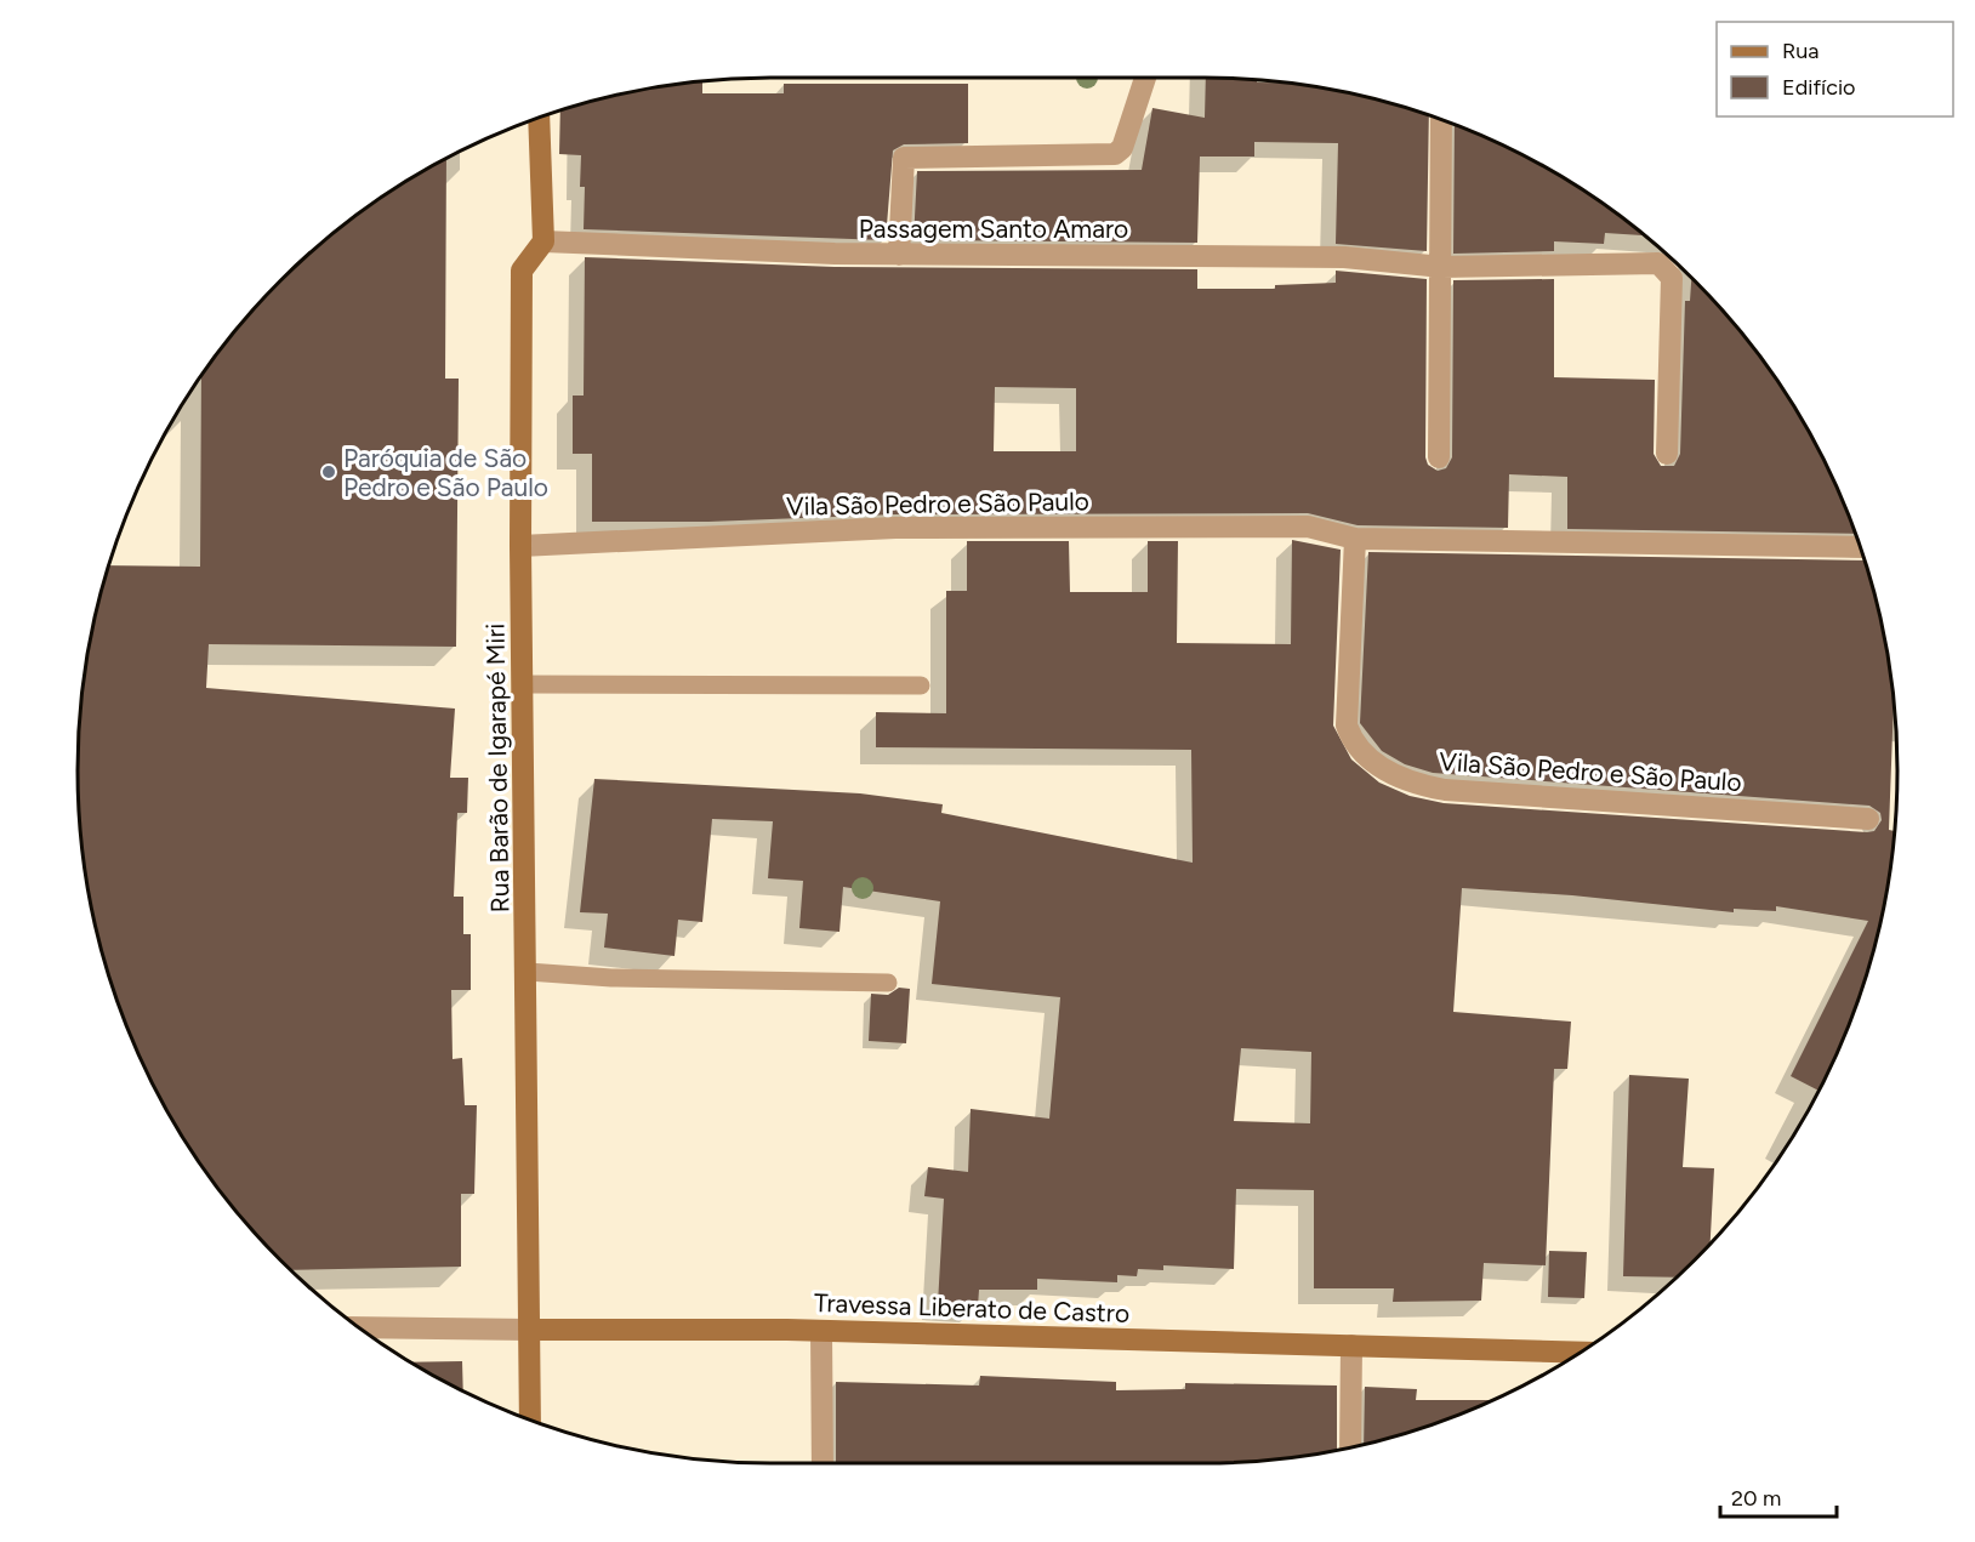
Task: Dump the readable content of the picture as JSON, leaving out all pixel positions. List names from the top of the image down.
{
  "streets": {
    "main road": ["Rua Barão de Igarapé Miri", "Travessa Liberato de Castro"],
    "street": ["Passagem Santo Amaro", "Vila São Pedro e São Paulo"]
  },
  "crossings": [
    ["Passagem Santo Amaro", "Rua Barão de Igarapé Miri"],
    ["Vila São Pedro e São Paulo", "Rua Barão de Igarapé Miri"],
    ["Rua Barão de Igarapé Miri", "Travessa Liberato de Castro"]
  ],
  "places": ["Paróquia de São Pedro e São Paulo"],
  "legend": ["Rua", "Edifício"],
  "scale_bar": "20 m"
}
